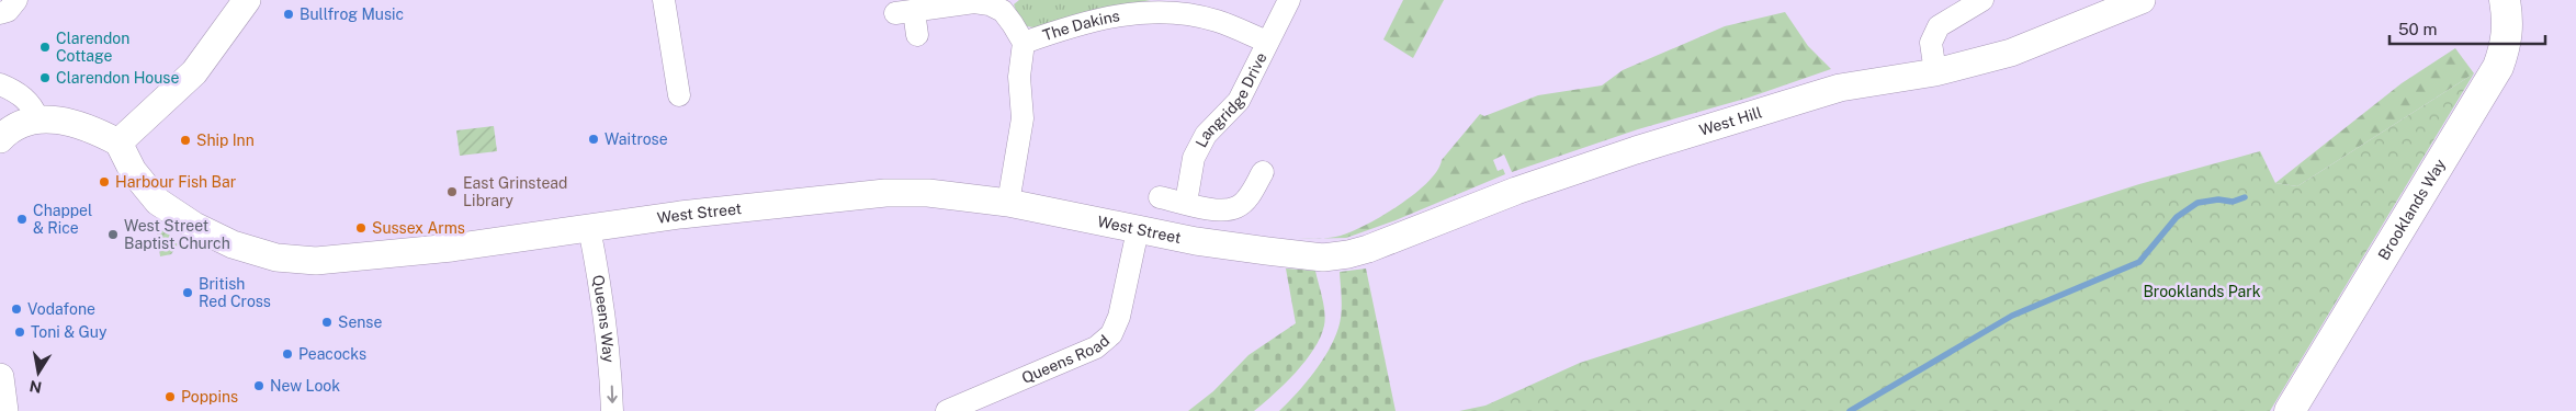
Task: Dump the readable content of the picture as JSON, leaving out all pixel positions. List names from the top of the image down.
{
  "streets": {
    "main road": ["Brooklands Way"],
    "street": [
      "The Dakins",
      "Langridge Drive",
      "West Hill",
      "West Street",
      "Queens Way",
      "Queens Road"
    ]
  },
  "crossings": [
    ["The Dakins", "Langridge Drive"],
    ["West Hill", "West Street"],
    ["West Street", "Queens Way"],
    ["West Street", "Queens Road"]
  ],
  "one_way": ["Queens Way"],
  "parks": ["Brooklands Park"],
  "places": [
    "Bullfrog Music",
    "Clarendon Cottage",
    "Clarendon House",
    "Waitrose",
    "Ship Inn",
    "Harbour Fish Bar",
    "East Grinstead Library",
    "Chappel & Rice",
    "Sussex Arms",
    "West Street Baptist Church",
    "British Red Cross",
    "Vodafone",
    "Sense",
    "Toni & Guy",
    "Peacocks",
    "New Look",
    "Poppins"
  ],
  "scale_bar": "50 m",
  "north": "bottom"
}
